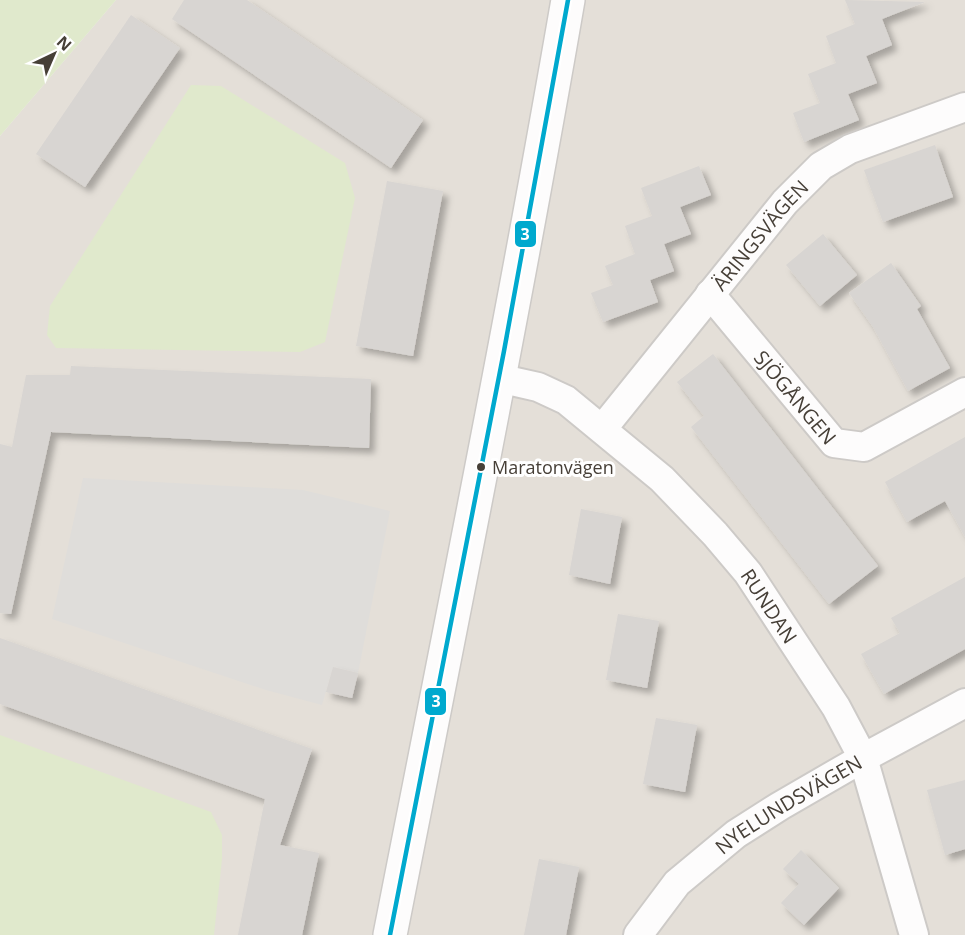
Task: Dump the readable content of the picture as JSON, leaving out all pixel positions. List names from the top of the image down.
{
  "streets": {
    "street": [
      "ÄRINGSVÄGEN",
      "SJÖGÅNGEN",
      "RUNDAN",
      "NYELUNDSVÄGEN"
    ]
  },
  "crossings": [
    ["ÄRINGSVÄGEN", "SJÖGÅNGEN"],
    ["ÄRINGSVÄGEN", "RUNDAN"],
    ["RUNDAN", "NYELUNDSVÄGEN"]
  ],
  "places": ["Maratonvägen"],
  "lines": ["transit line 3"],
  "north": "top right"
}
